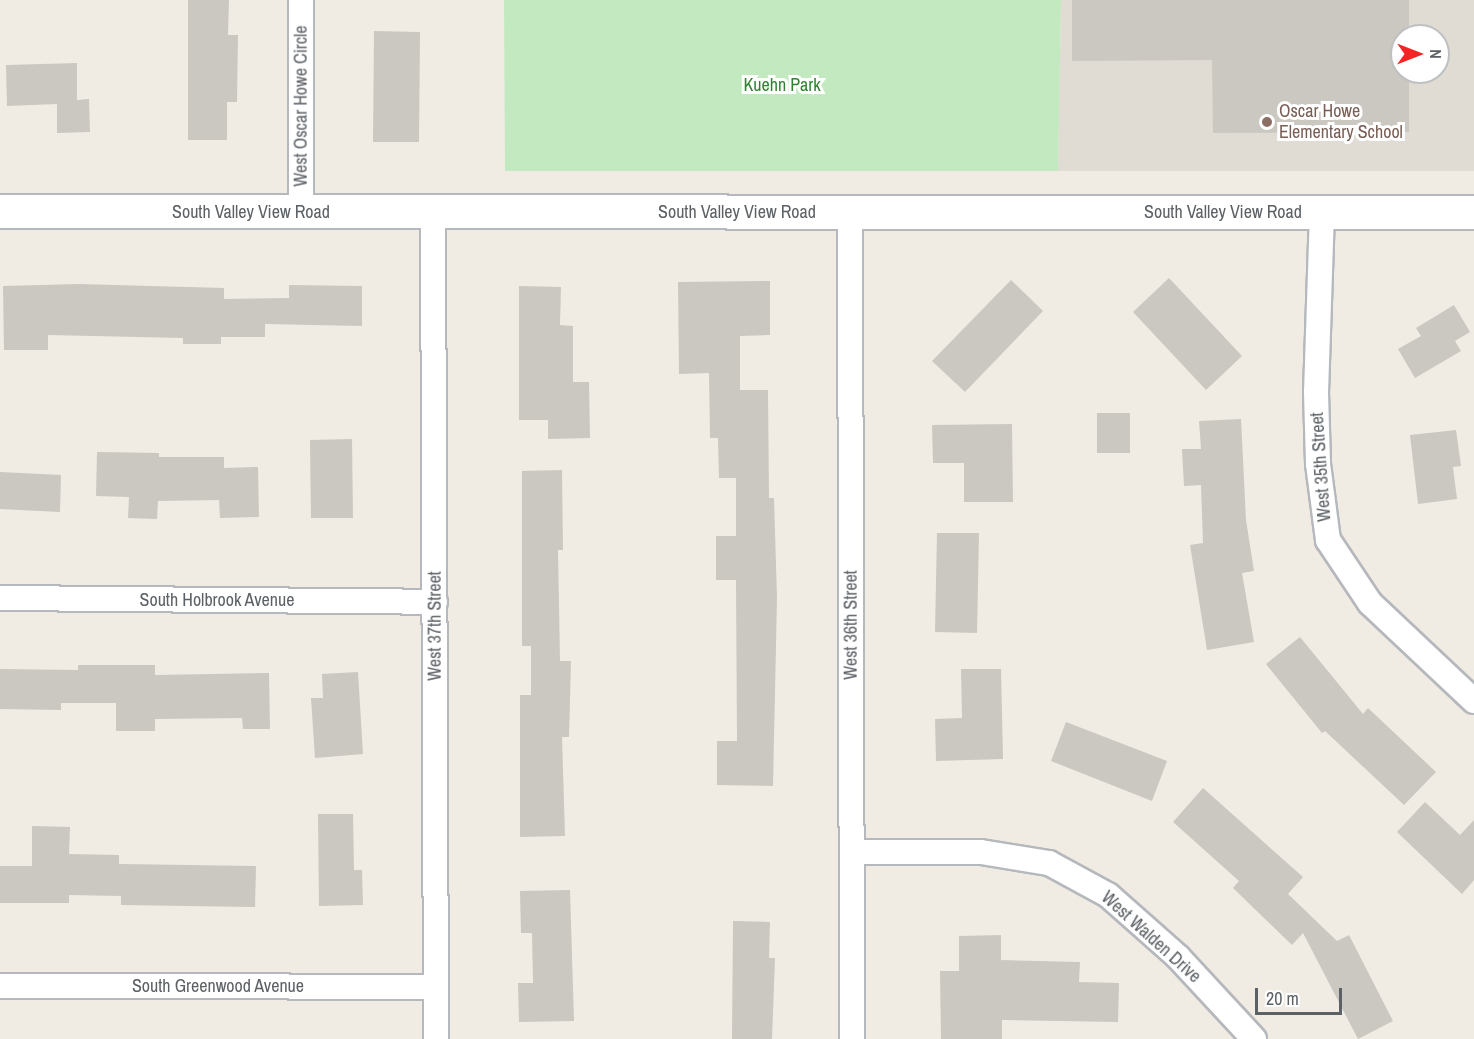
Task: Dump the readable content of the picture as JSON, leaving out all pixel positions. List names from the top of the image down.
{
  "streets": {
    "street": [
      "West Oscar Howe Circle",
      "South Valley View Road",
      "West 35th Street",
      "South Holbrook Avenue",
      "West 36th Street",
      "West 37th Street",
      "West Walden Drive",
      "South Greenwood Avenue"
    ]
  },
  "crossings": [
    ["West Oscar Howe Circle", "South Valley View Road"],
    ["South Valley View Road", "West 35th Street"],
    ["South Valley View Road", "West 36th Street"],
    ["South Valley View Road", "West 37th Street"],
    ["South Holbrook Avenue", "West 37th Street"],
    ["West 36th Street", "West Walden Drive"],
    ["West 37th Street", "South Greenwood Avenue"]
  ],
  "parks": ["Kuehn Park"],
  "places": ["Oscar Howe Elementary School"],
  "scale_bar": "20 m",
  "north": "right"
}
